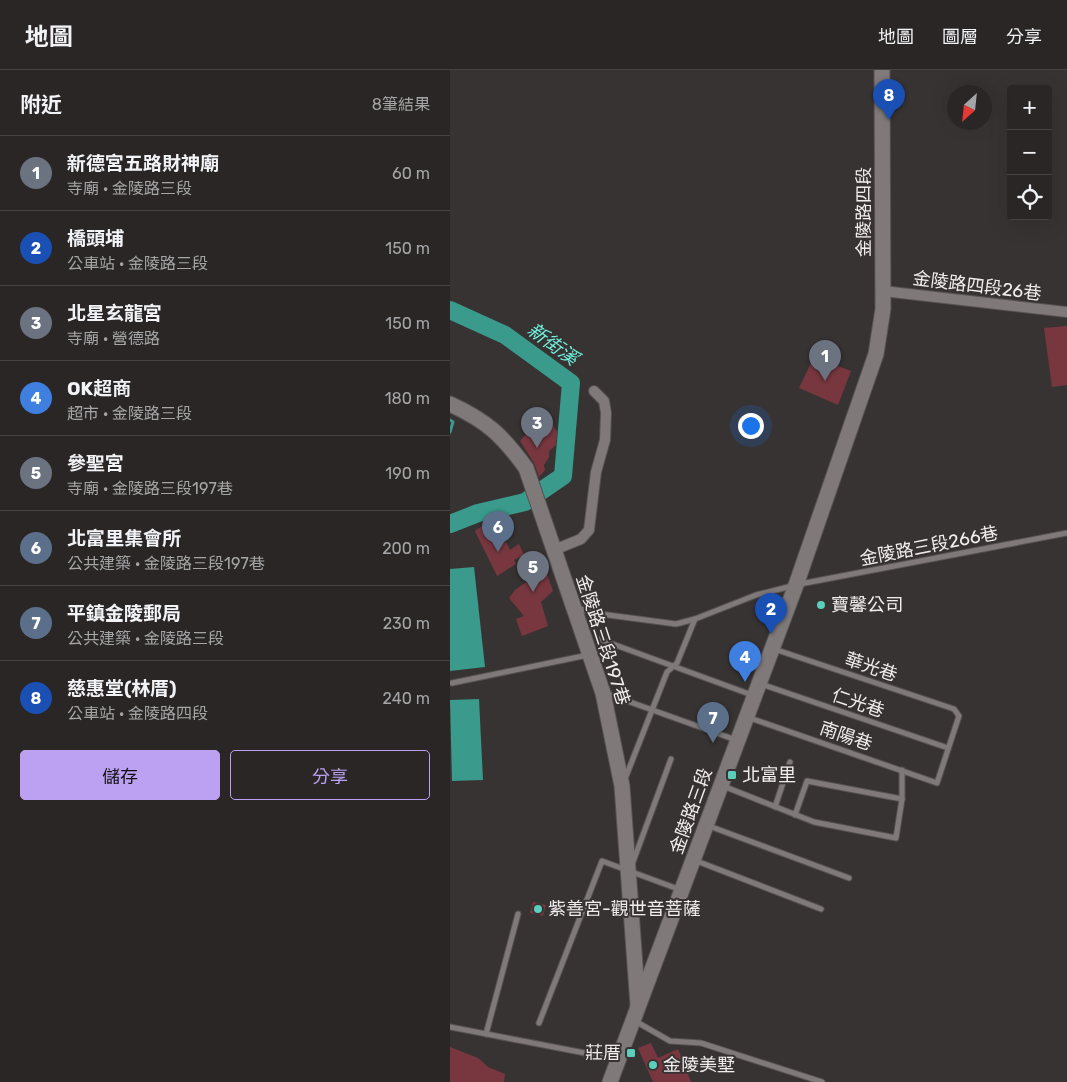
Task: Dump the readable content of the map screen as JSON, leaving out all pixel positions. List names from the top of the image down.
{
  "streets": {
    "main road": ["金陵路四段", "金陵路三段197巷", "金陵路三段"],
    "street": ["金陵路四段26巷"],
    "lane": [
      "金陵路三段266巷",
      "華光巷",
      "仁光巷",
      "南陽巷"
    ]
  },
  "crossings": [
    ["金陵路四段", "金陵路四段26巷"],
    ["金陵路四段", "金陵路三段"],
    ["金陵路三段266巷", "金陵路三段197巷"],
    ["金陵路三段266巷", "金陵路三段"],
    ["金陵路三段197巷", "金陵路三段"],
    ["華光巷", "仁光巷"],
    ["華光巷", "南陽巷"],
    ["華光巷", "金陵路三段"],
    ["仁光巷", "南陽巷"],
    ["仁光巷", "金陵路三段"],
    ["南陽巷", "金陵路三段"]
  ],
  "water": ["新街溪"],
  "places": {
    "other": ["寶馨公司", "紫善宮-觀世音菩薩", "金陵美墅"],
    "transit": ["北富里", "莊厝"]
  },
  "north": "bottom left",
  "page": {
    "header": "地圖",
    "nav": ["地圖", "圖層", "分享"],
    "heading": ["附近", "8筆結果"],
    "pins": [
      "8",
      "1",
      "3",
      "6",
      "5",
      "2",
      "4",
      "7"
    ],
    "map_buttons": ["+", "−"],
    "list": [
      {
        "mark": "1",
        "name": "新德宮五路財神廟",
        "note": "寺廟 · 金陵路三段",
        "value": "60 m"
      },
      {
        "mark": "2",
        "name": "橋頭埔",
        "note": "公車站 · 金陵路三段",
        "value": "150 m"
      },
      {
        "mark": "3",
        "name": "北星玄龍宮",
        "note": "寺廟 · 營德路",
        "value": "150 m"
      },
      {
        "mark": "4",
        "name": "OK超商",
        "note": "超市 · 金陵路三段",
        "value": "180 m"
      },
      {
        "mark": "5",
        "name": "參聖宮",
        "note": "寺廟 · 金陵路三段197巷",
        "value": "190 m"
      },
      {
        "mark": "6",
        "name": "北富里集會所",
        "note": "公共建築 · 金陵路三段197巷",
        "value": "200 m"
      },
      {
        "mark": "7",
        "name": "平鎮金陵郵局",
        "note": "公共建築 · 金陵路三段",
        "value": "230 m"
      },
      {
        "mark": "8",
        "name": "慈惠堂(林厝)",
        "note": "公車站 · 金陵路四段",
        "value": "240 m"
      }
    ],
    "buttons": ["儲存", "分享"]
  }
}
